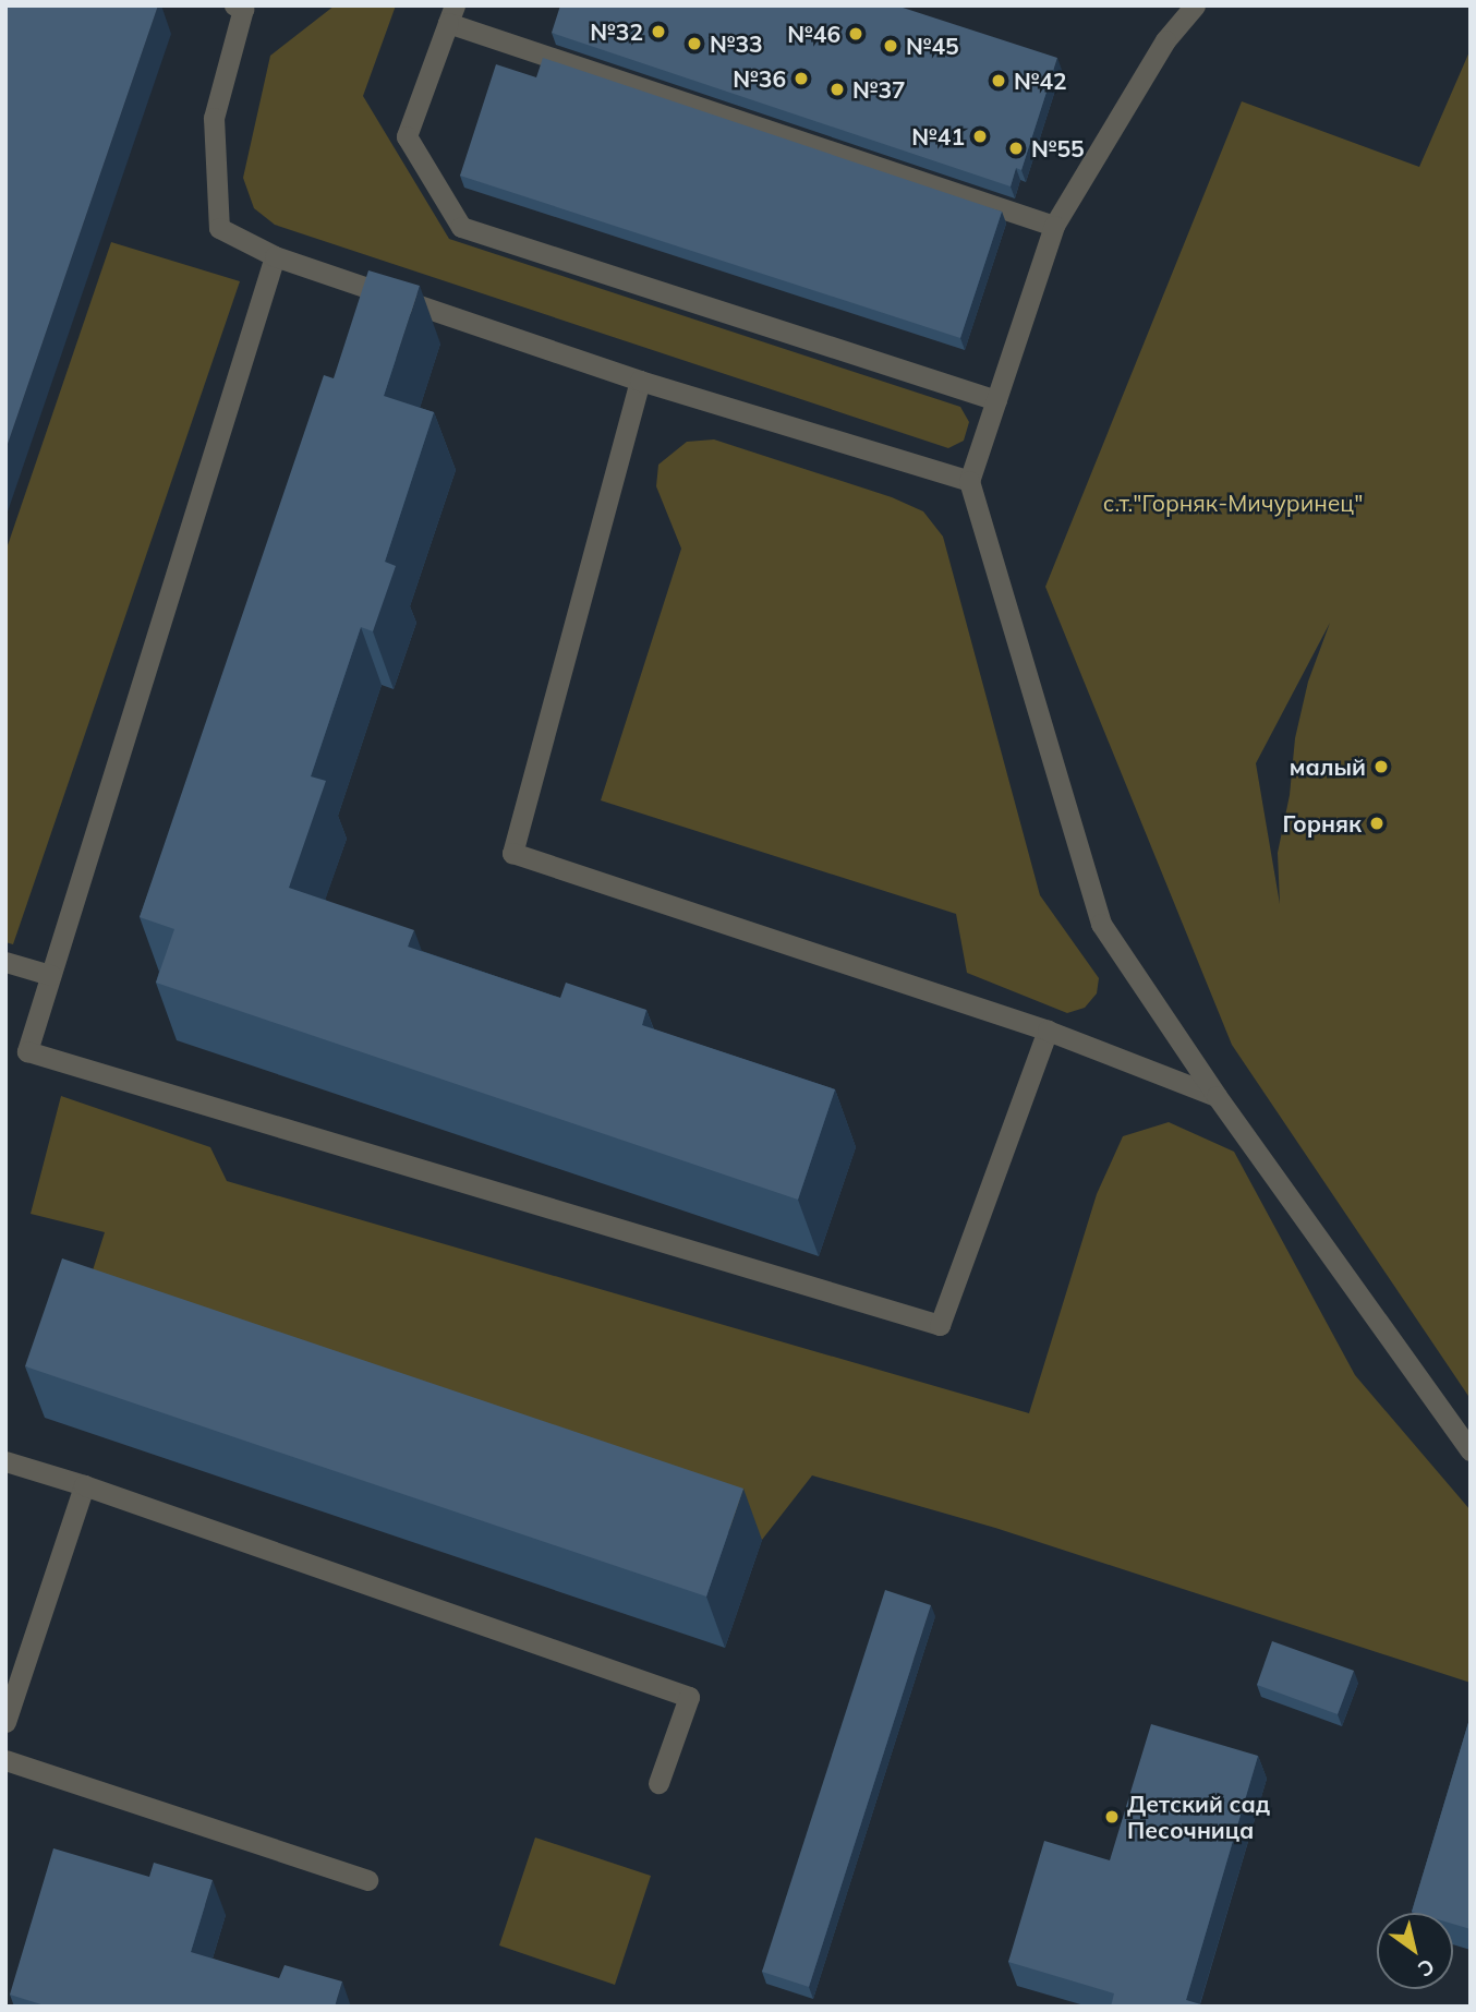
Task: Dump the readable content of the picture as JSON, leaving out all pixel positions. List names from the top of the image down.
{
  "parks": ["с.т.\"Горняк-Мичуринец\""],
  "places": [
    "№32",
    "№46",
    "№33",
    "№45",
    "№36",
    "№42",
    "№37",
    "№41",
    "№55",
    "малый",
    "Горняк",
    "Детский сад Песочница"
  ],
  "north": "bottom right"
}
